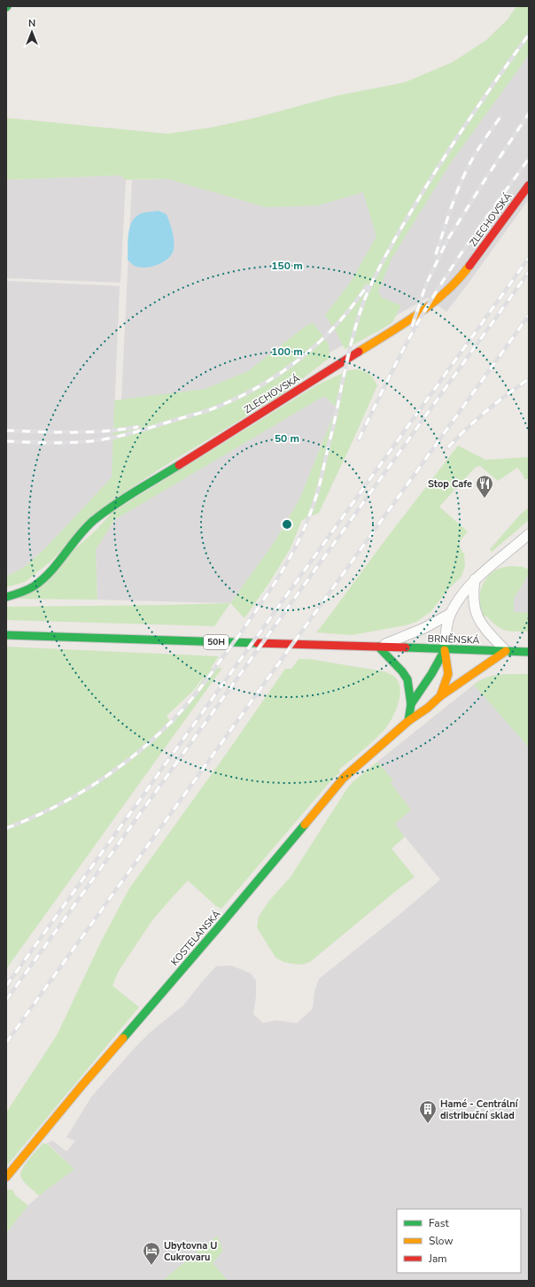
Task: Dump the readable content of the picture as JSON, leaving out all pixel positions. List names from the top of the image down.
{
  "streets": {
    "main road": [
      "ZLECHOVSKÁ",
      "BRNĚNSKÁ",
      "50H",
      "KOSTELANSKÁ"
    ]
  },
  "crossings": [
    ["BRNĚNSKÁ", "50H"],
    ["BRNĚNSKÁ", "KOSTELANSKÁ"]
  ],
  "places": {
    "restaurant": ["Stop Cafe"],
    "building": ["Hamé - Centrální distribuční sklad"],
    "hotel": ["Ubytovna U Cukrovaru"]
  },
  "legend": ["Fast", "Slow", "Jam"],
  "north": "top",
  "rings": ["150 m", "100 m", "50 m"]
}
